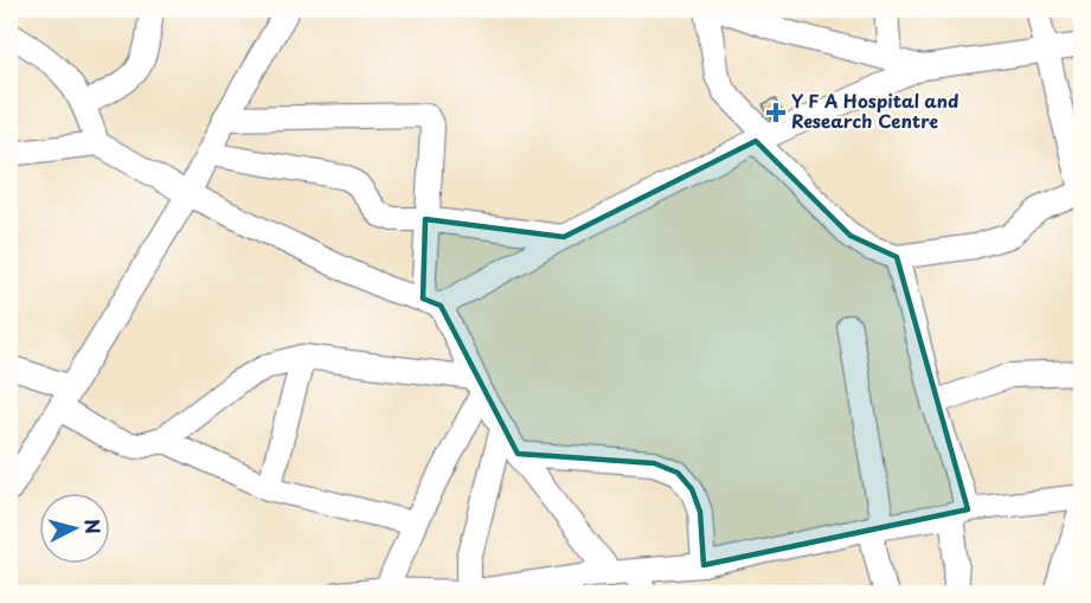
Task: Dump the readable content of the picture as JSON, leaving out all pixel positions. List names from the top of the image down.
{
  "places": {
    "health": ["Y F A Hospital and Research Centre"]
  },
  "north": "right"
}
